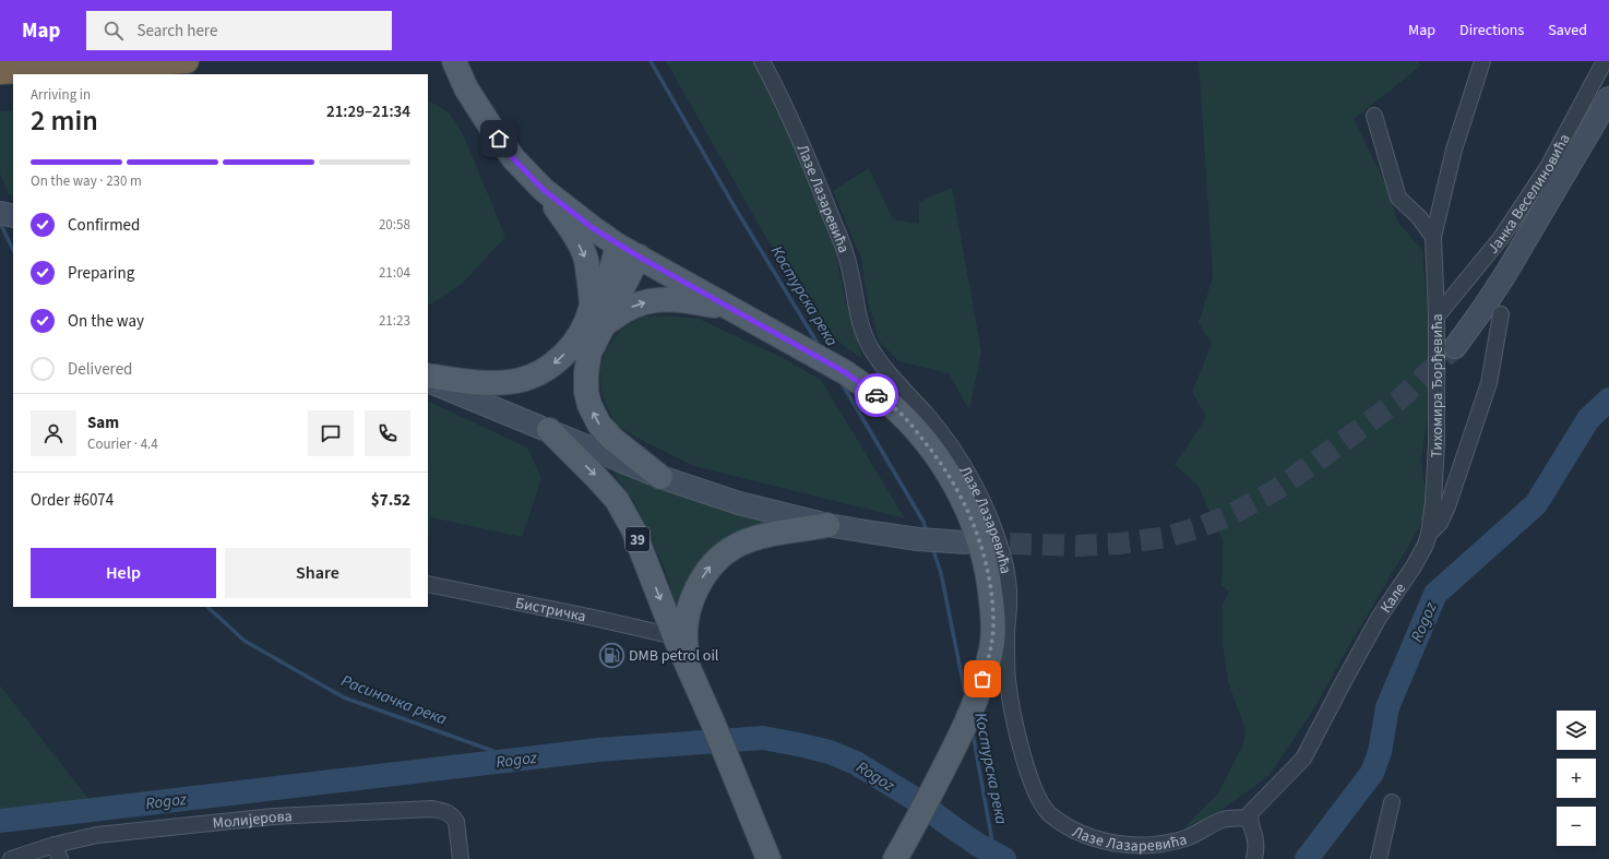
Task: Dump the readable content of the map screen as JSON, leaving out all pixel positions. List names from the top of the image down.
{
  "streets": {
    "main road": ["39"],
    "street": [
      "Јанка Веселиновића",
      "Лазе Лазаревића",
      "Тихомира Ђорђевића",
      "Кале",
      "Бистричка",
      "Молијерова"
    ]
  },
  "crossings": [
    ["Јанка Веселиновића", "Тихомира Ђорђевића"],
    ["Лазе Лазаревића", "Кале"],
    ["Тихомира Ђорђевића", "Кале"],
    ["39", "Бистричка"]
  ],
  "water": ["Костурска река", "Rogoz", "Расиначка река"],
  "places": {
    "fuel station": ["DMB petrol oil"]
  },
  "page": {
    "header": "Map",
    "search": "Search here",
    "nav": ["Map", "Directions", "Saved"],
    "heading": ["2 min", "Arriving in", "21:29–21:34"],
    "panel": [
      "Sam",
      "Courier · 4.4",
      "Order #6074",
      "$7.52"
    ],
    "bar": "On the way · 230 m",
    "list": [
      ["Confirmed", "20:58"],
      ["Preparing", "21:04"],
      ["On the way", "21:23"],
      "Delivered"
    ],
    "buttons": ["Help", "Share"],
    "map_buttons": ["+", "−"]
  }
}
